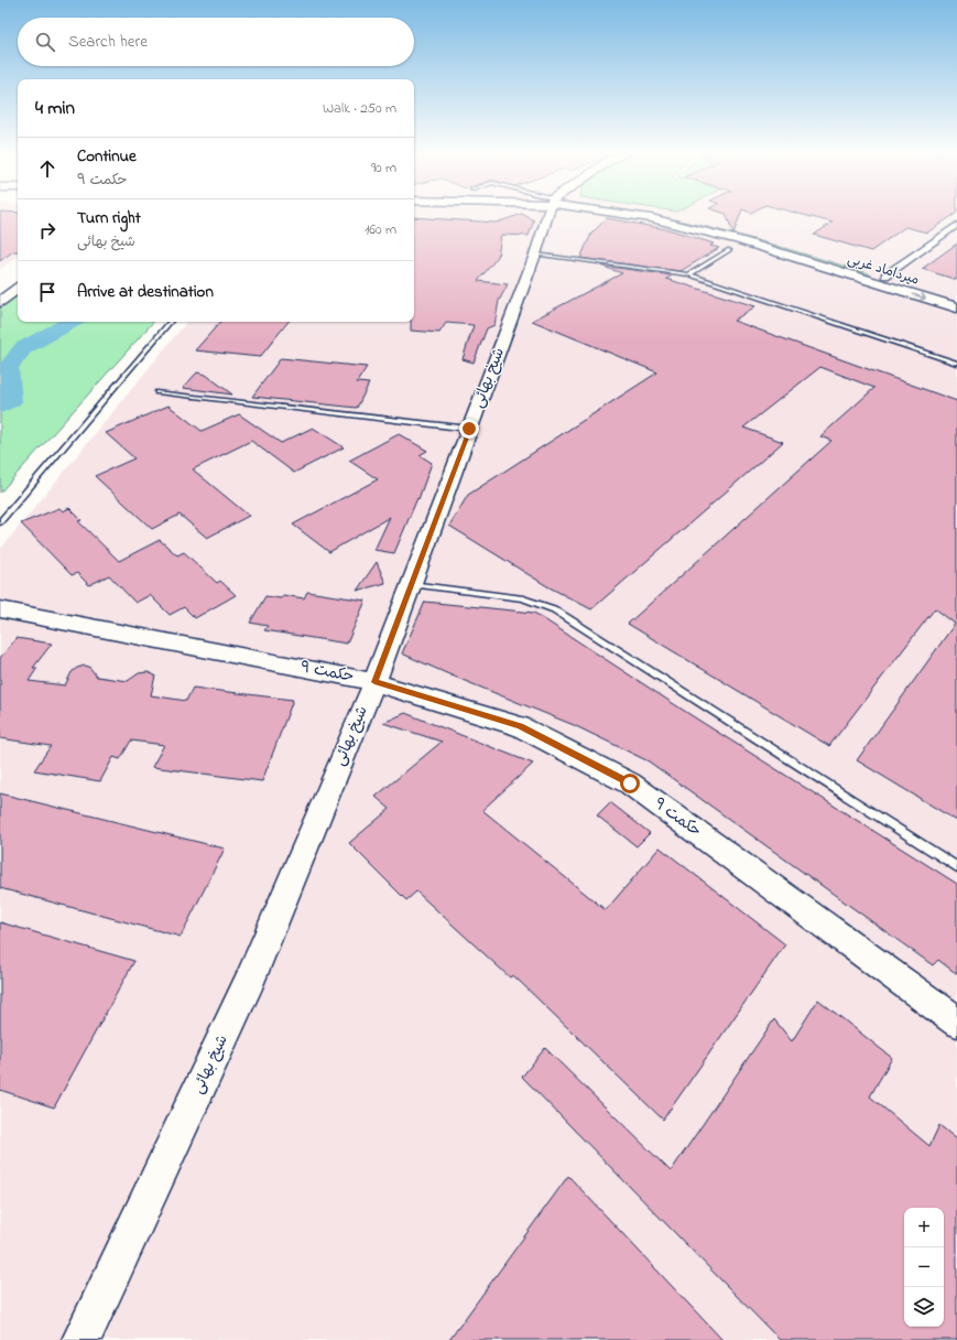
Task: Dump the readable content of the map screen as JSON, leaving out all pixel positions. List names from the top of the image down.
{
  "streets": {
    "street": ["میرداماد غربی", "شیخ بهائی", "حکمت ۹"]
  },
  "crossings": [
    ["شیخ بهائی", "حکمت ۹"]
  ],
  "page": {
    "search": "Search here",
    "heading": ["4 min", "Walk · 250 m"],
    "list": [
      ["Continue", "حکمت ۹", "90 m"],
      ["Turn right", "شیخ بهائی", "160 m"],
      "Arrive at destination"
    ],
    "map_buttons": ["+", "−"]
  }
}
